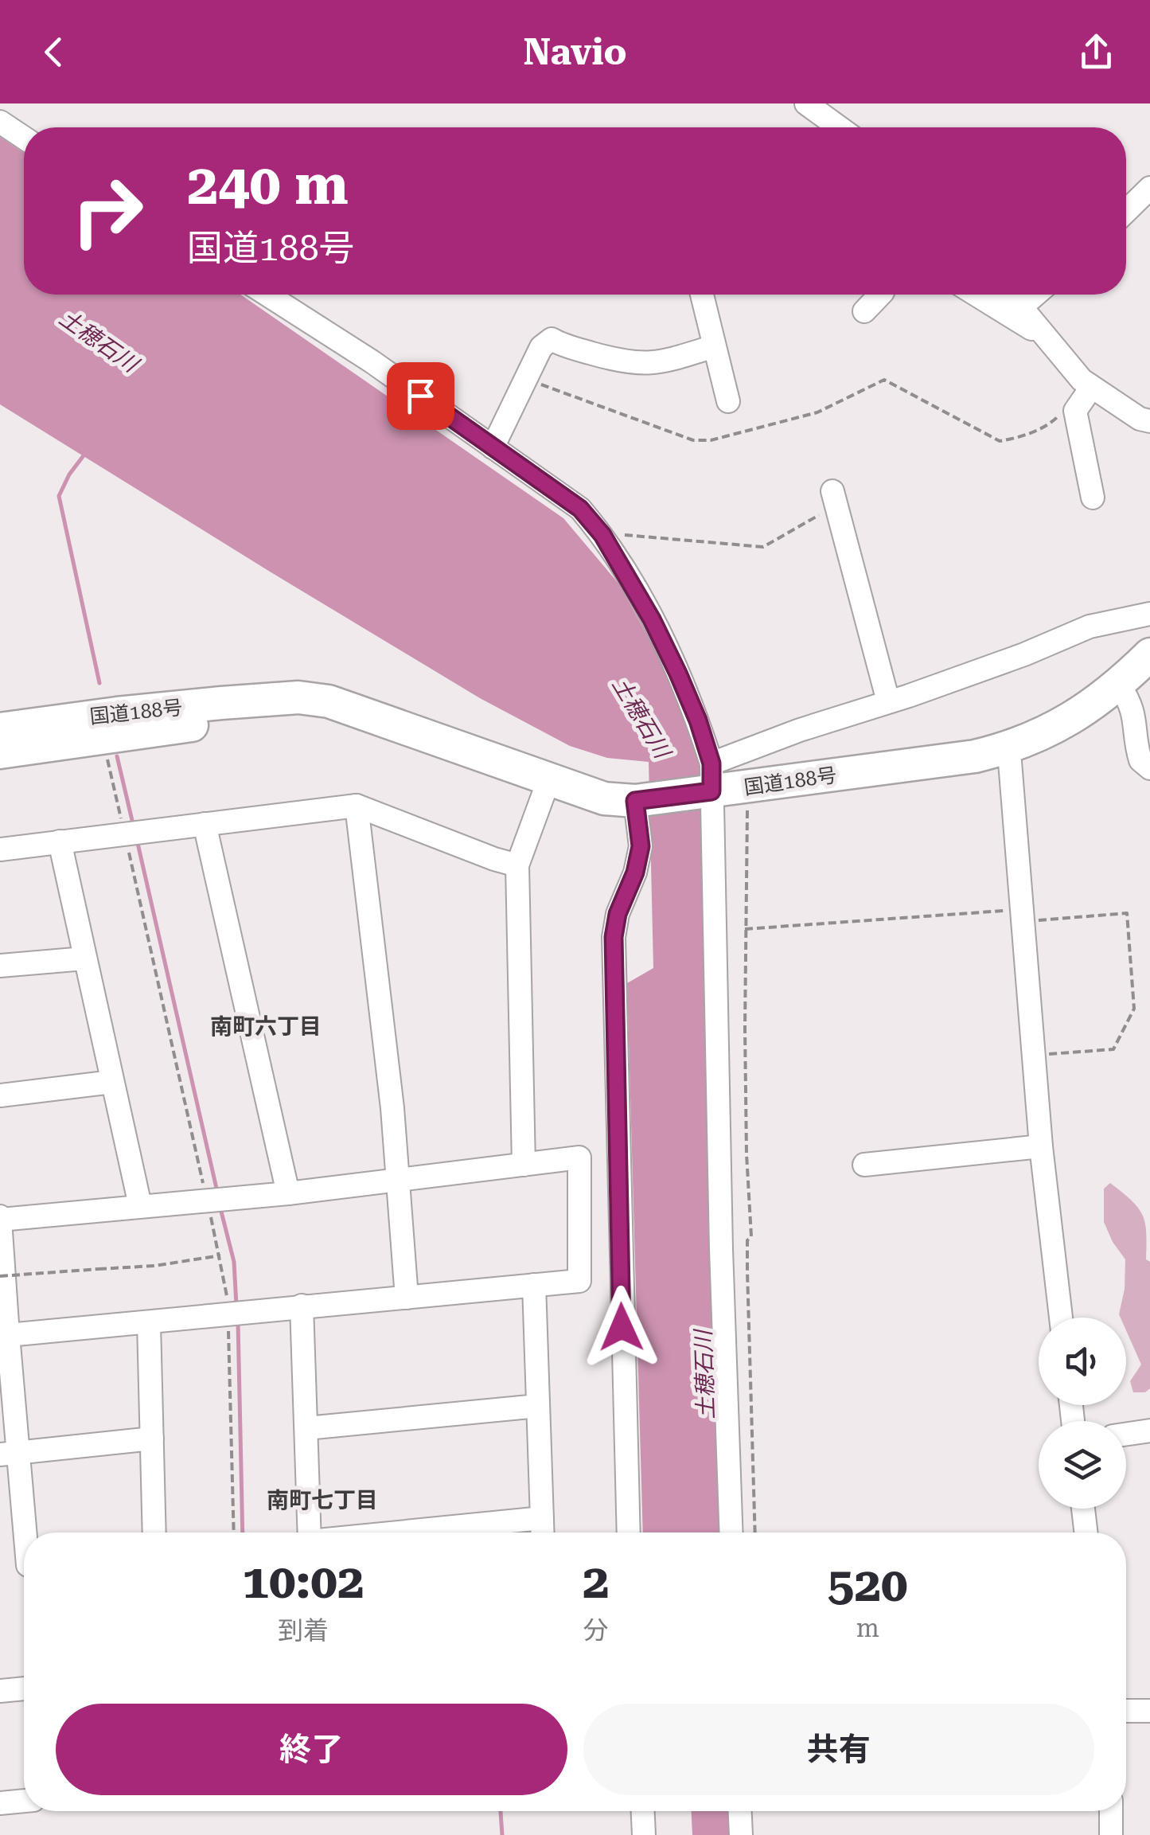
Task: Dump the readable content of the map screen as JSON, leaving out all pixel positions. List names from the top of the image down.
{
  "streets": {
    "highway": ["国道188号"]
  },
  "districts": ["南町六丁目", "南町七丁目"],
  "water": ["土穂石川"],
  "page": {
    "header": "Navio",
    "turn": ["240 m", "国道188号"],
    "eta": [
      "10:02",
      "到着",
      "2",
      "分",
      "520",
      "m"
    ],
    "buttons": ["終了", "共有"]
  }
}
